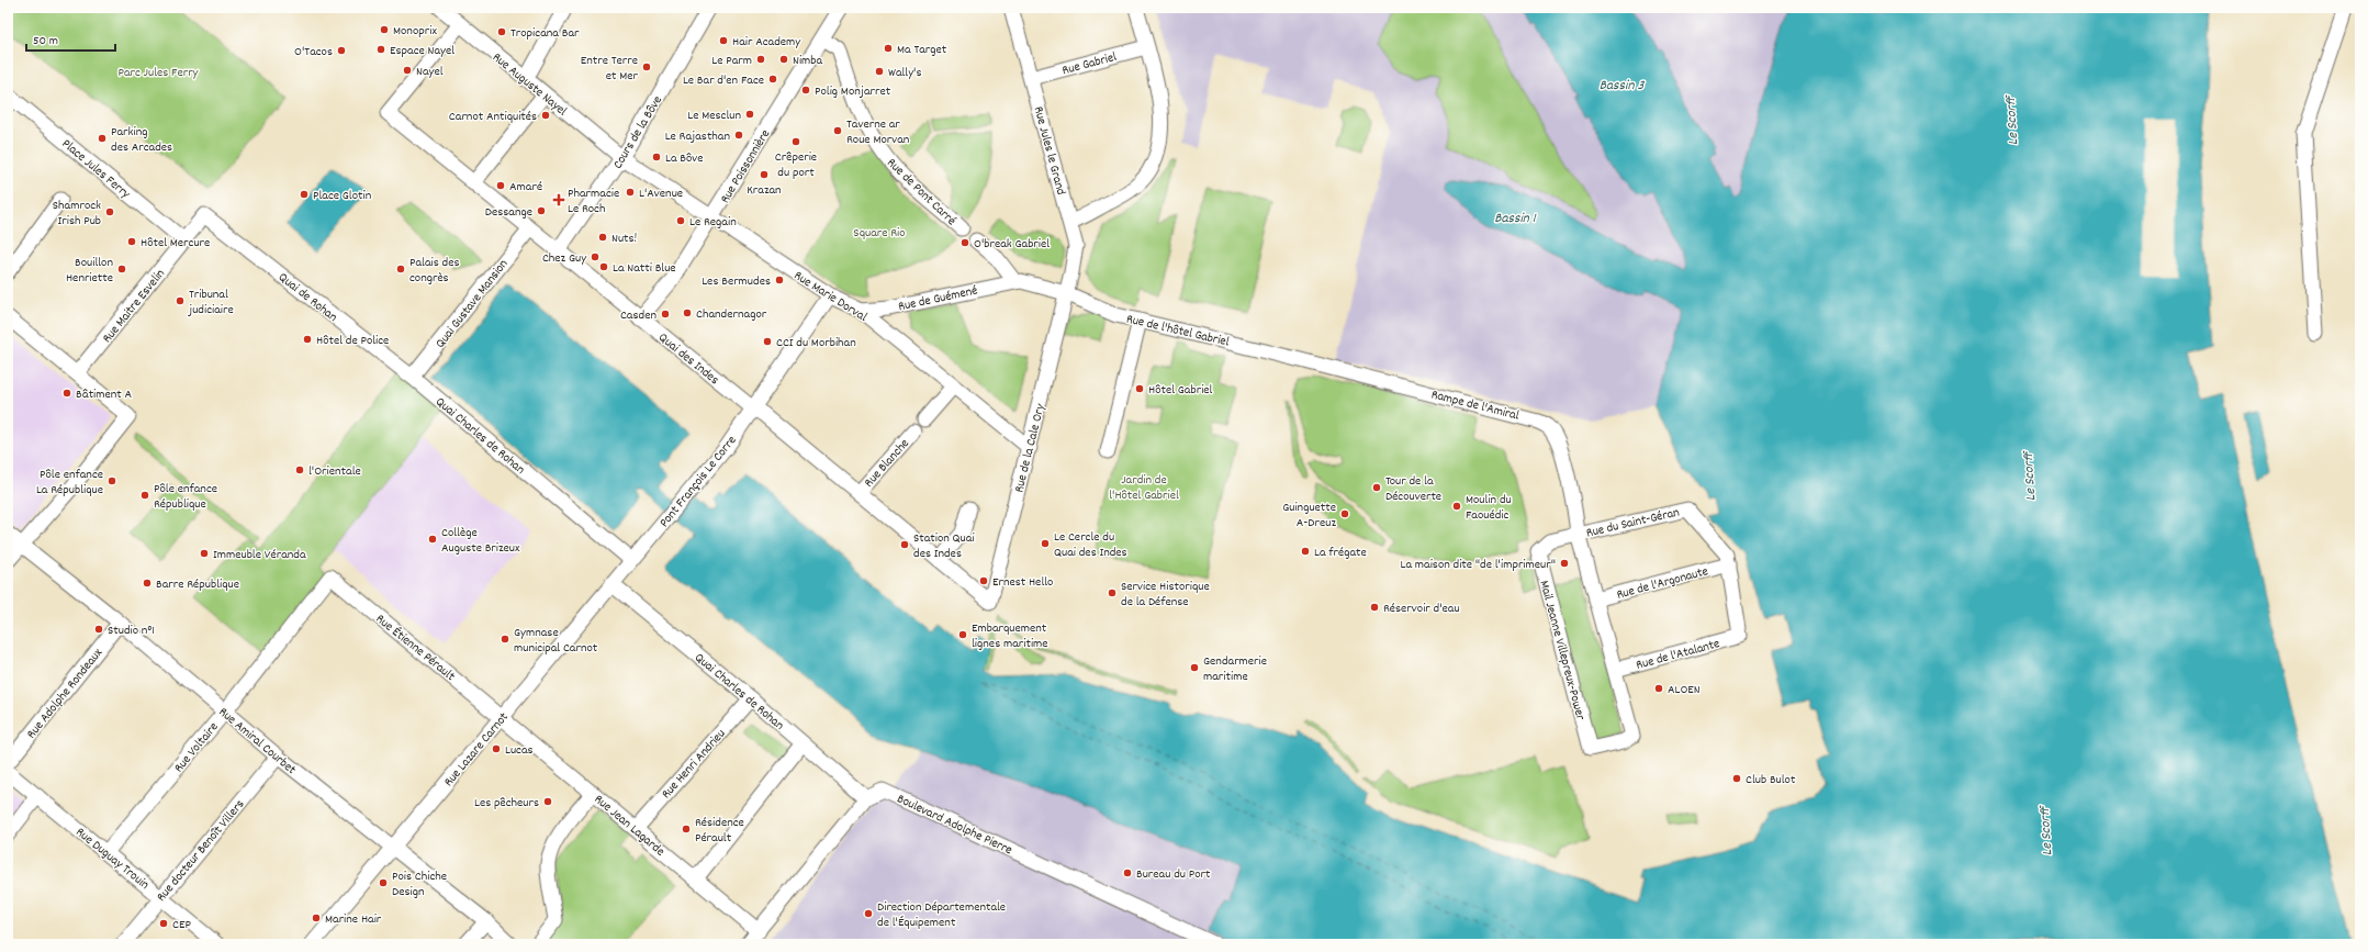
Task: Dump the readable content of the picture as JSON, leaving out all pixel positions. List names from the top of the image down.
{
  "streets": {
    "street": [
      "Rue Gabriel",
      "Rue Auguste Nayel",
      "Cours de la Bôve",
      "Rue Jules le Grand",
      "Rue Poissonnière",
      "Place Jules Ferry",
      "Rue de Pont Carré",
      "Rue Marie Dorval",
      "Quai de Rohan",
      "Rue de Guémené",
      "Quai Gustave Mansion",
      "Rue Maitre Esvelin",
      "Rue de l'hôtel Gabriel",
      "Quai des Indes",
      "Rampe de l'Amiral",
      "Quai Charles de Rohan",
      "Rue de la Cale Ory",
      "Rue Blanche",
      "Pont François Le Corre",
      "Rue du Saint-Géran",
      "Rue de l'Argonaute",
      "Rue Étienne Pérault",
      "Mail Jeanne Villepreux-Power",
      "Rue de l'Atalante",
      "Rue Adolphe Rondeaux",
      "Rue Amiral Courbet",
      "Rue Voltaire",
      "Rue Lazare Carnot",
      "Rue Henri Andrieu",
      "Boulevard Adolphe Pierre",
      "Rue Jean Lagarde",
      "Rue docteur Benoît Villers",
      "Rue Duguay Trouin"
    ]
  },
  "crossings": [
    ["Rue Gabriel", "Rue Jules le Grand"],
    ["Rue Auguste Nayel", "Cours de la Bôve"],
    ["Rue Auguste Nayel", "Rue Marie Dorval"],
    ["Rue Auguste Nayel", "Quai des Indes"],
    ["Cours de la Bôve", "Rue Marie Dorval"],
    ["Cours de la Bôve", "Quai des Indes"],
    ["Rue Jules le Grand", "Rue de l'hôtel Gabriel"],
    ["Rue Jules le Grand", "Rue de la Cale Ory"],
    ["Rue Poissonnière", "Rue de Pont Carré"],
    ["Rue Poissonnière", "Rue Marie Dorval"],
    ["Rue Poissonnière", "Quai des Indes"],
    ["Place Jules Ferry", "Rue Maitre Esvelin"],
    ["Rue Marie Dorval", "Rue de Guémené"],
    ["Rue Marie Dorval", "Rue de la Cale Ory"],
    ["Rue Marie Dorval", "Pont François Le Corre"],
    ["Quai de Rohan", "Quai Gustave Mansion"],
    ["Quai de Rohan", "Rue Maitre Esvelin"],
    ["Quai de Rohan", "Quai Charles de Rohan"],
    ["Quai Gustave Mansion", "Quai des Indes"],
    ["Quai Gustave Mansion", "Quai Charles de Rohan"],
    ["Rue de l'hôtel Gabriel", "Rampe de l'Amiral"],
    ["Rue de l'hôtel Gabriel", "Rue de la Cale Ory"],
    ["Quai des Indes", "Rue de la Cale Ory"],
    ["Quai des Indes", "Rue Blanche"],
    ["Quai des Indes", "Pont François Le Corre"],
    ["Rampe de l'Amiral", "Rue du Saint-Géran"],
    ["Rampe de l'Amiral", "Rue de l'Argonaute"],
    ["Rampe de l'Amiral", "Mail Jeanne Villepreux-Power"],
    ["Rampe de l'Amiral", "Rue de l'Atalante"],
    ["Quai Charles de Rohan", "Pont François Le Corre"],
    ["Quai Charles de Rohan", "Rue Lazare Carnot"],
    ["Quai Charles de Rohan", "Rue Henri Andrieu"],
    ["Quai Charles de Rohan", "Boulevard Adolphe Pierre"],
    ["Pont François Le Corre", "Rue Lazare Carnot"],
    ["Rue du Saint-Géran", "Rue de l'Argonaute"],
    ["Rue du Saint-Géran", "Mail Jeanne Villepreux-Power"],
    ["Rue du Saint-Géran", "Rue de l'Atalante"],
    ["Rue de l'Argonaute", "Rue de l'Atalante"],
    ["Rue Étienne Pérault", "Rue Voltaire"],
    ["Rue Étienne Pérault", "Rue Lazare Carnot"],
    ["Rue Étienne Pérault", "Rue Jean Lagarde"],
    ["Rue Adolphe Rondeaux", "Rue Amiral Courbet"],
    ["Rue Amiral Courbet", "Rue Voltaire"],
    ["Rue Amiral Courbet", "Rue Lazare Carnot"],
    ["Rue Amiral Courbet", "Rue docteur Benoît Villers"],
    ["Rue Voltaire", "Rue Duguay Trouin"],
    ["Rue Lazare Carnot", "Rue Jean Lagarde"],
    ["Rue Henri Andrieu", "Rue Jean Lagarde"],
    ["Rue docteur Benoît Villers", "Rue Duguay Trouin"]
  ],
  "water": ["Bassin 3", "Le Scorff", "Bassin 1"],
  "parks": ["Parc Jules Ferry", "Square Rio", "Jardin de l'Hôtel Gabriel"],
  "places": {
    "other": [
      "Monoprix",
      "Tropicana Bar",
      "Hair Academy",
      "Ma Target",
      "Espace Nayel",
      "O'Tacos",
      "Le Parm",
      "Nimba",
      "Entre Terre et Mer",
      "Nayel",
      "Wally's",
      "Le Bar d'en Face",
      "Polig Monjarret",
      "Le Mesclun",
      "Carnot Antiquités",
      "Taverne ar Roue Morvan",
      "Le Rajasthan",
      "Parking des Arcades",
      "Crêperie du port",
      "La Bôve",
      "Krazan",
      "Amaré",
      "L'Avenue",
      "Place Glotin",
      "Dessange",
      "Shamrock Irish Pub",
      "Le Regain",
      "Nuts!",
      "Hôtel Mercure",
      "O'break Gabriel",
      "Chez Guy",
      "La Natti Blue",
      "Bouillon Henriette",
      "Palais des congrès",
      "Les Bermudes",
      "Tribunal judiciaire",
      "Chandernagor",
      "Casden",
      "Hôtel de Police",
      "CCI du Morbihan",
      "Hôtel Gabriel",
      "Bâtiment A",
      "l'Orientale",
      "Pôle enfance La République",
      "Tour de la Découverte",
      "Pôle enfance République",
      "Moulin du Faouédic",
      "Guinguette A-Dreuz",
      "Collège Auguste Brizeux",
      "Le Cercle du Quai des Indes",
      "Station Quai des Indes",
      "La frégate",
      "Immeuble Véranda",
      "La maison dite \"de l'imprimeur\"",
      "Ernest Hello",
      "Barre République",
      "Service Historique de la Défense",
      "Réservoir d'eau",
      "Studio n°1",
      "Embarquement lignes maritime",
      "Gymnase municipal Carnot",
      "Gendarmerie maritime",
      "ALOEN",
      "Lucas",
      "Club Bulot",
      "Les pêcheurs",
      "Résidence Pérault",
      "Bureau du Port",
      "Pois Chiche Design",
      "Direction Départementale de l'Équipement",
      "Marine Hair",
      "CEP"
    ],
    "health": ["Pharmacie Le Roch"]
  },
  "scale_bar": "50 m"
}
